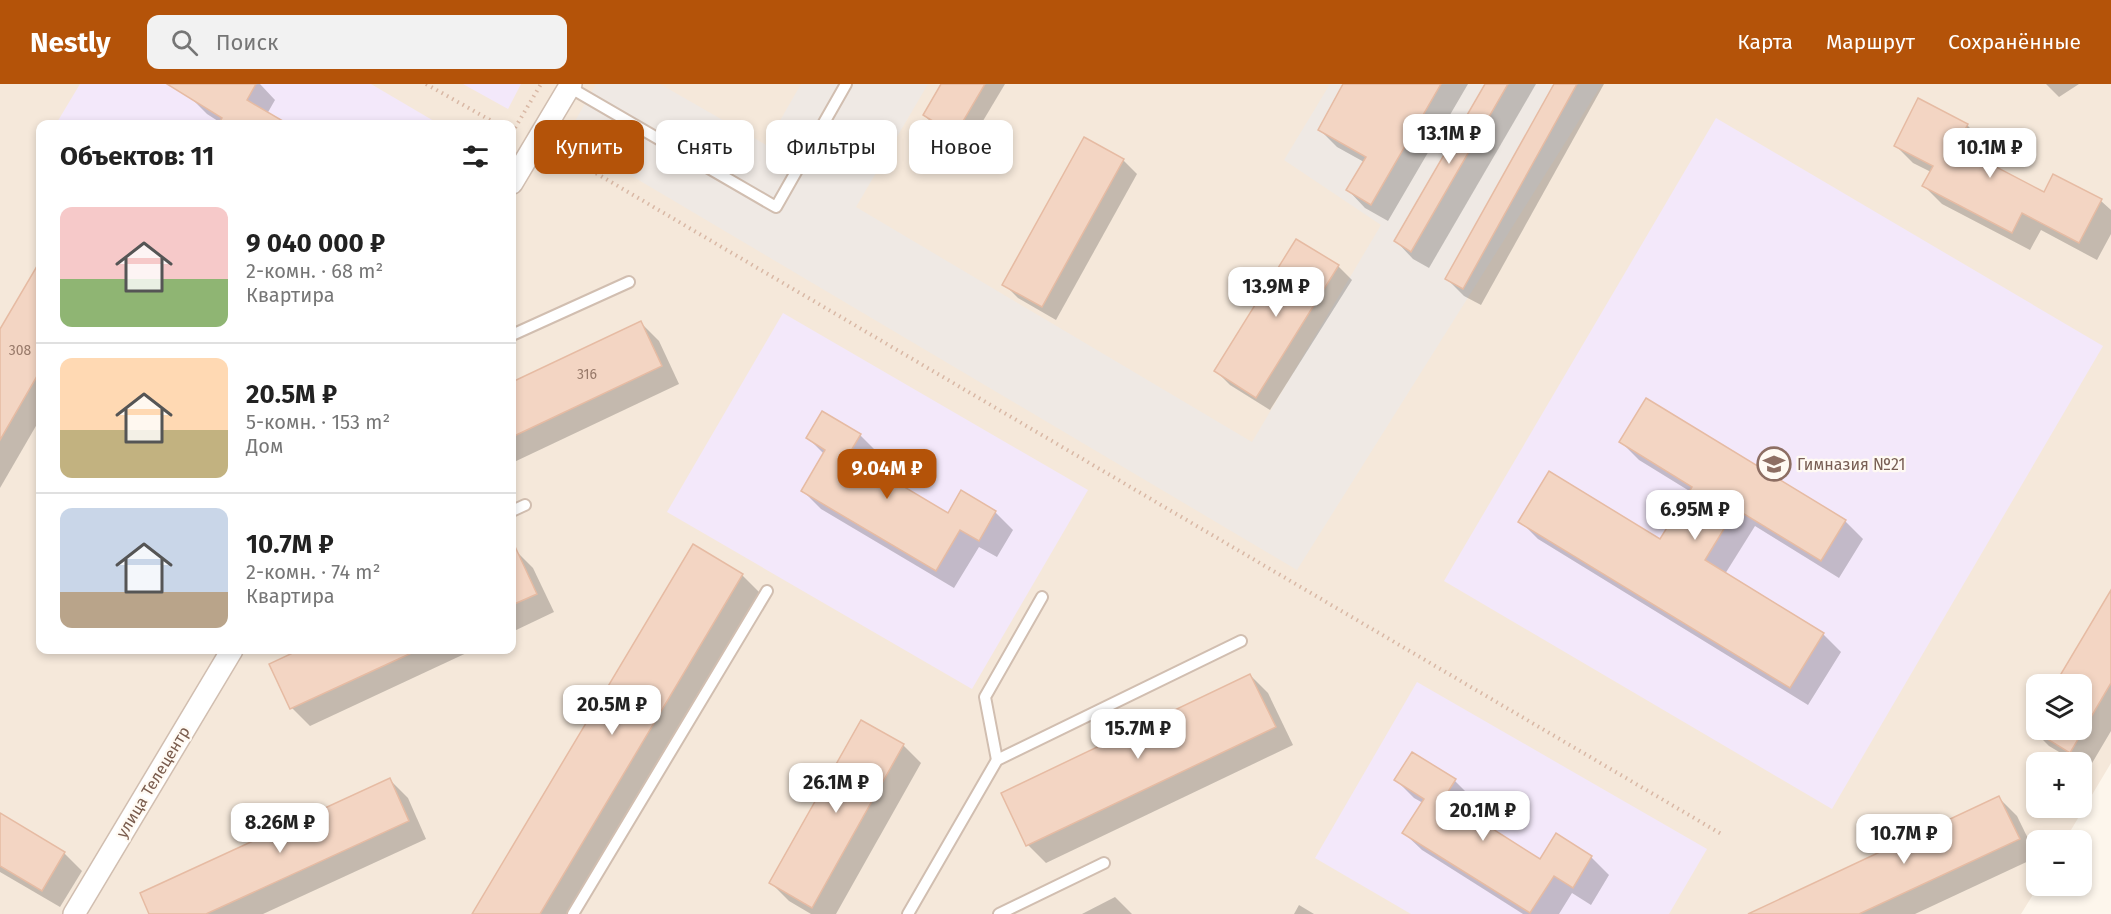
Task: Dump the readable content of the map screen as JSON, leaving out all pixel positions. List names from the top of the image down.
{
  "streets": {
    "street": ["улица Телецентр"]
  },
  "places": {
    "school or university": ["Гимназия №21"]
  },
  "house_numbers": ["308", "316"],
  "page": {
    "header": "Nestly",
    "search": "Поиск",
    "nav": ["Карта", "Маршрут", "Сохранённые"],
    "price": [
      "13.1M ₽",
      "10.1M ₽",
      "13.9M ₽",
      "9.04M ₽",
      "6.95M ₽",
      "20.5M ₽",
      "15.7M ₽",
      "26.1M ₽",
      "20.1M ₽",
      "8.26M ₽",
      "10.7M ₽"
    ],
    "chip": [
      "Купить",
      "Снять",
      "Фильтры",
      "Новое"
    ],
    "heading": "Объектов: 11",
    "list": [
      {
        "name": "9 040 000 ₽",
        "note": "2-комн. · 68 m² · Квартира"
      },
      {
        "name": "20.5M ₽",
        "note": "5-комн. · 153 m² · Дом"
      },
      {
        "name": "10.7M ₽",
        "note": "2-комн. · 74 m² · Квартира"
      }
    ],
    "map_buttons": ["+", "−"]
  }
}
